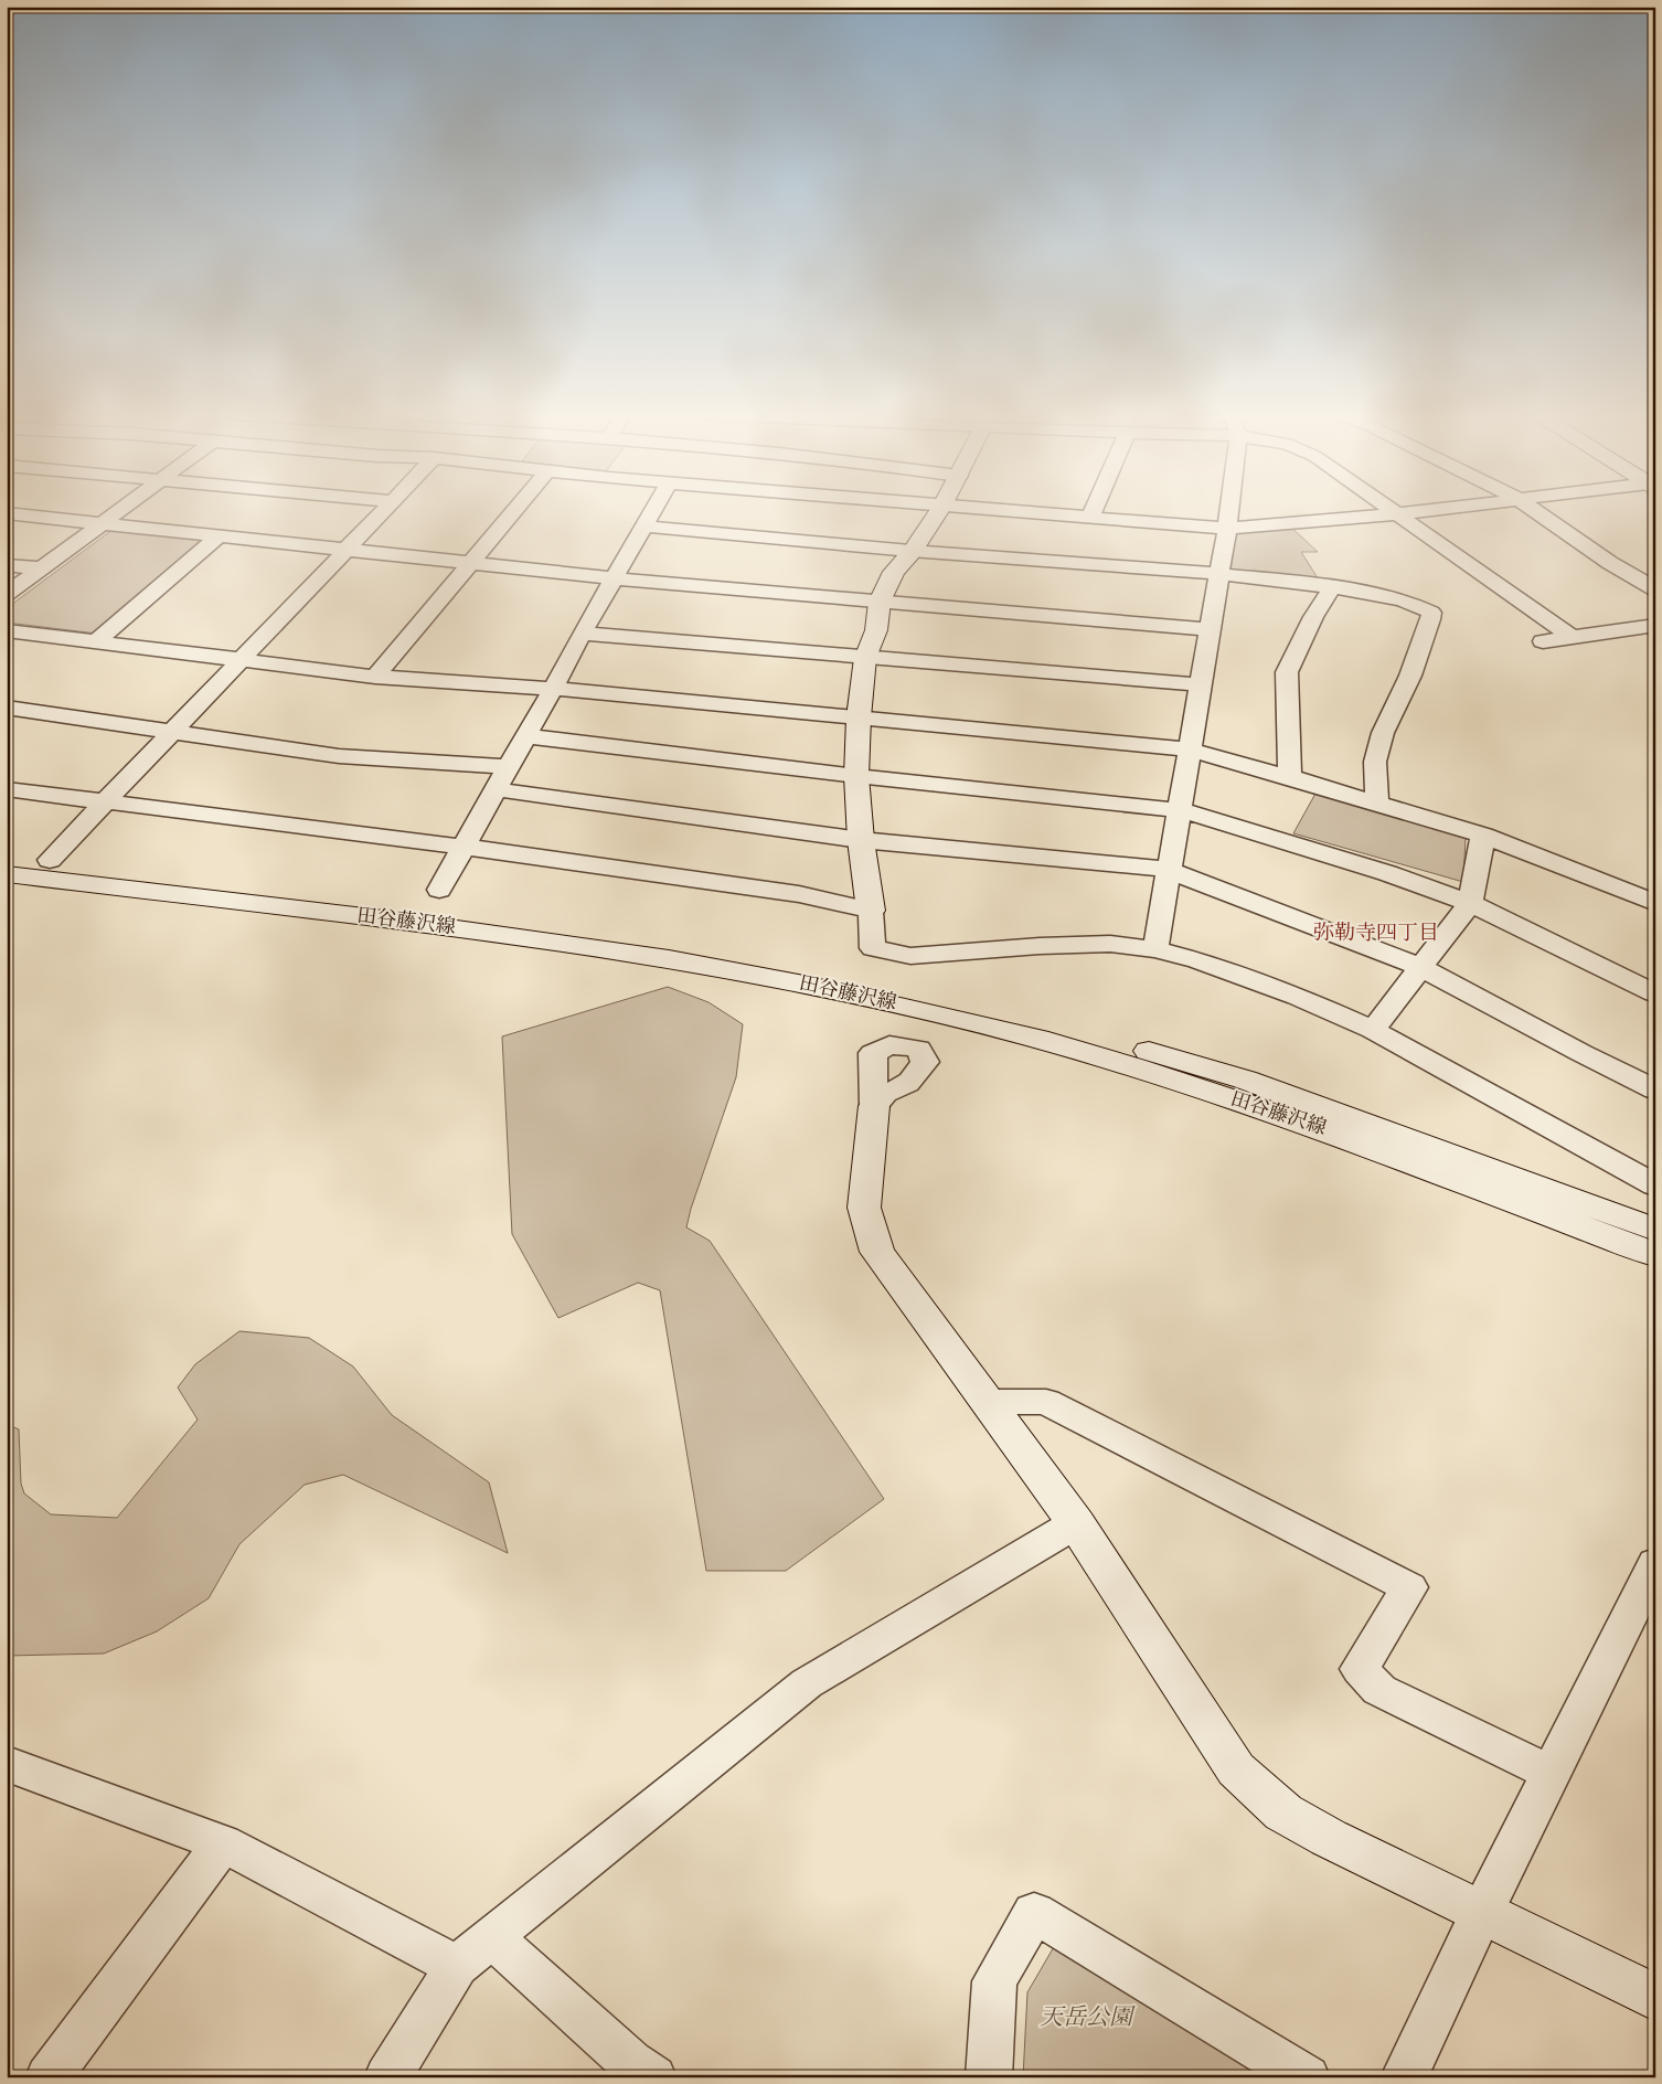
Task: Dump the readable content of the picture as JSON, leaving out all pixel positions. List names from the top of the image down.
{
  "streets": {
    "main road": ["田谷藤沢線"]
  },
  "districts": ["弥勒寺四丁目"],
  "parks": ["天岳公園"]
}
